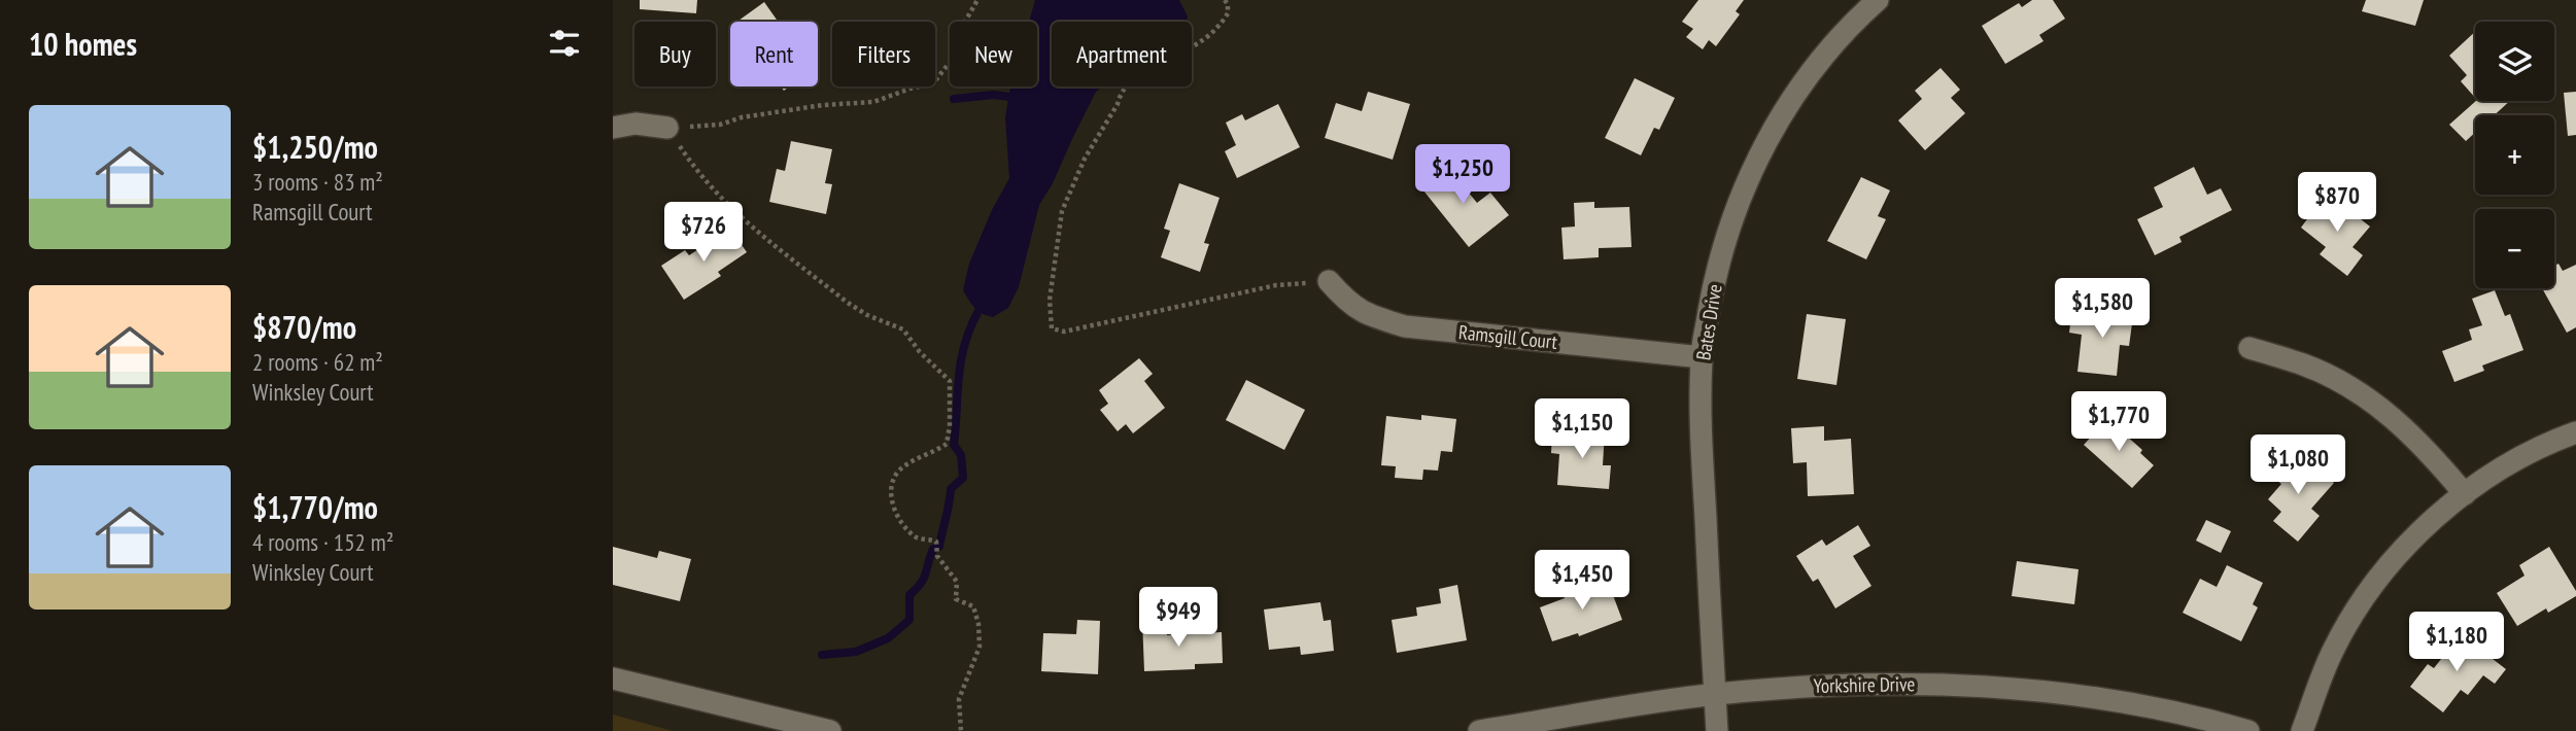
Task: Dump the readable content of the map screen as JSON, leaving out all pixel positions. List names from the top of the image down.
{
  "streets": {
    "street": ["Bates Drive", "Ramsgill Court", "Yorkshire Drive"]
  },
  "crossings": [
    ["Bates Drive", "Ramsgill Court"],
    ["Bates Drive", "Yorkshire Drive"]
  ],
  "page": {
    "heading": "10 homes",
    "map_buttons": ["+", "−"],
    "chip": [
      "Buy",
      "Rent",
      "Filters",
      "New",
      "Apartment"
    ],
    "list": [
      {
        "name": "$1,250/mo",
        "note": "3 rooms · 83 m² · Ramsgill Court"
      },
      {
        "name": "$870/mo",
        "note": "2 rooms · 62 m² · Winksley Court"
      },
      {
        "name": "$1,770/mo",
        "note": "4 rooms · 152 m² · Winksley Court"
      }
    ],
    "price": [
      "$1,250",
      "$870",
      "$726",
      "$1,580",
      "$1,770",
      "$1,150",
      "$1,080",
      "$1,450",
      "$949",
      "$1,180"
    ]
  }
}
